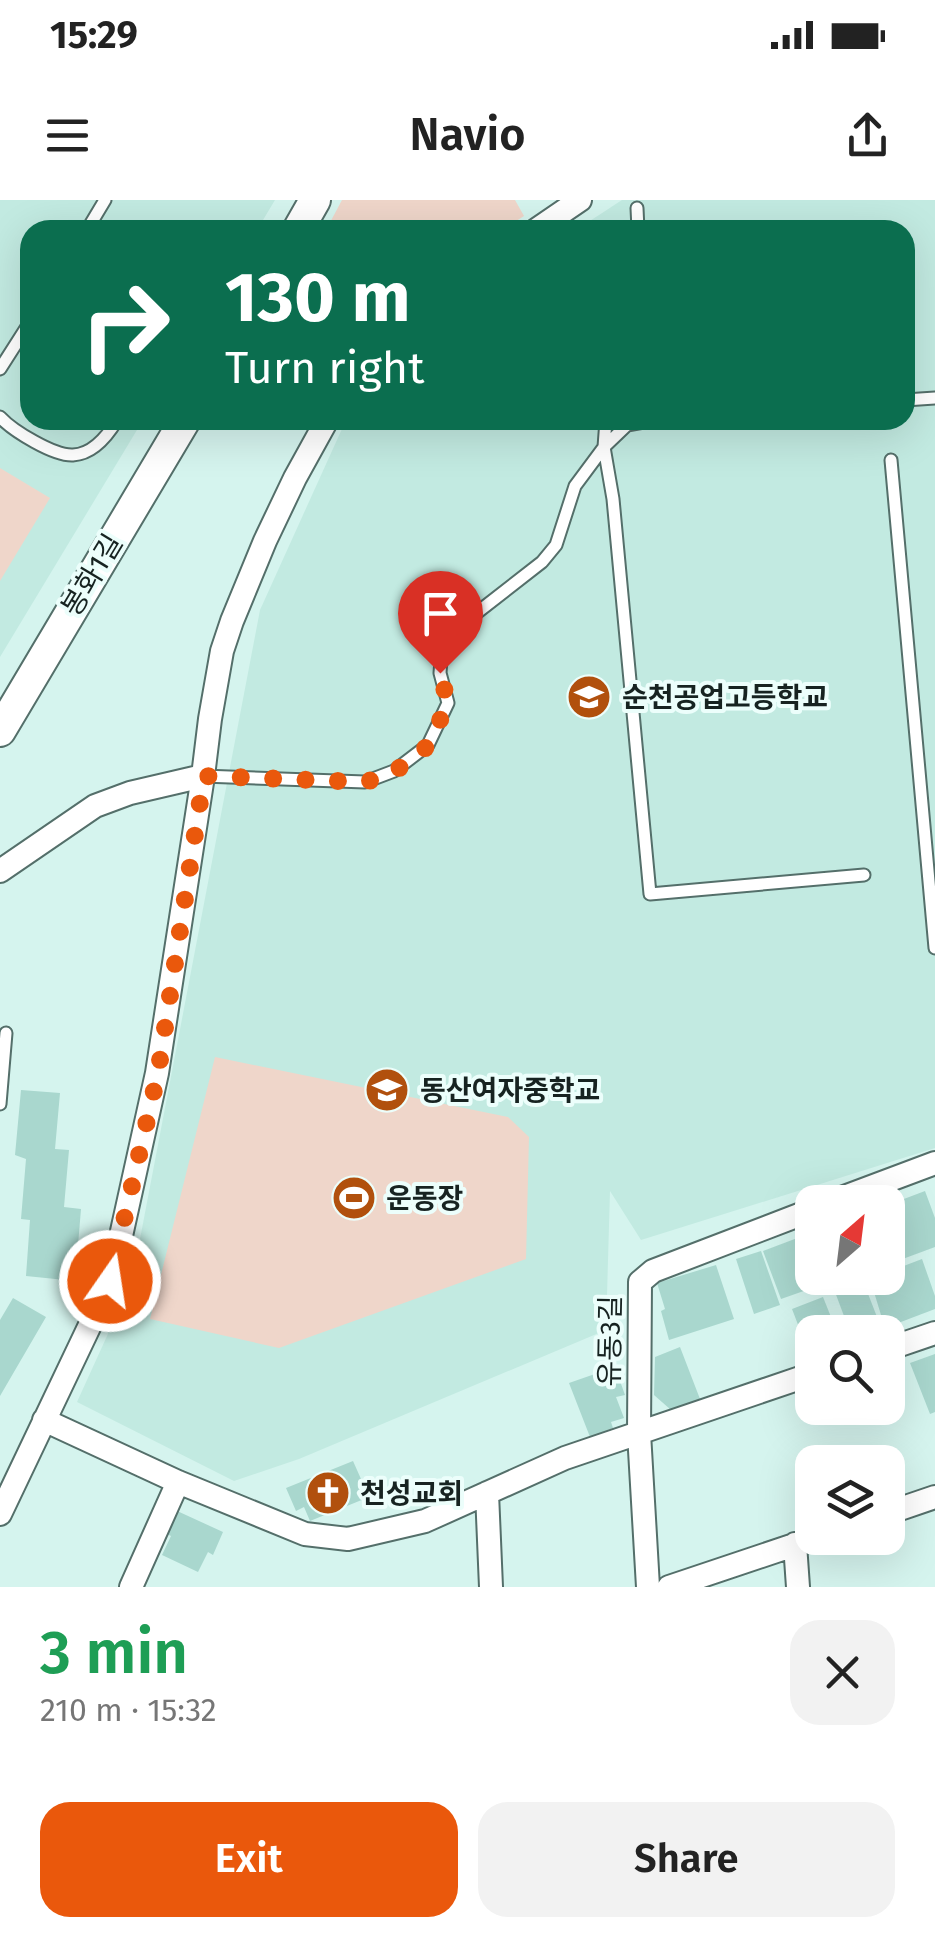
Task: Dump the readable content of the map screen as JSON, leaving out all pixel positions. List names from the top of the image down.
{
  "streets": {
    "street": ["봉화1길", "유동3길"]
  },
  "places": {
    "school or university": ["순천공업고등학교", "동산여자중학교"],
    "sports": ["운동장"],
    "church": ["천성교회"]
  },
  "north": "top right",
  "page": {
    "status": "15:29",
    "header": "Navio",
    "turn": ["130 m", "Turn right"],
    "heading": ["3 min", "210 m · 15:32"],
    "buttons": ["Exit", "Share"]
  }
}
